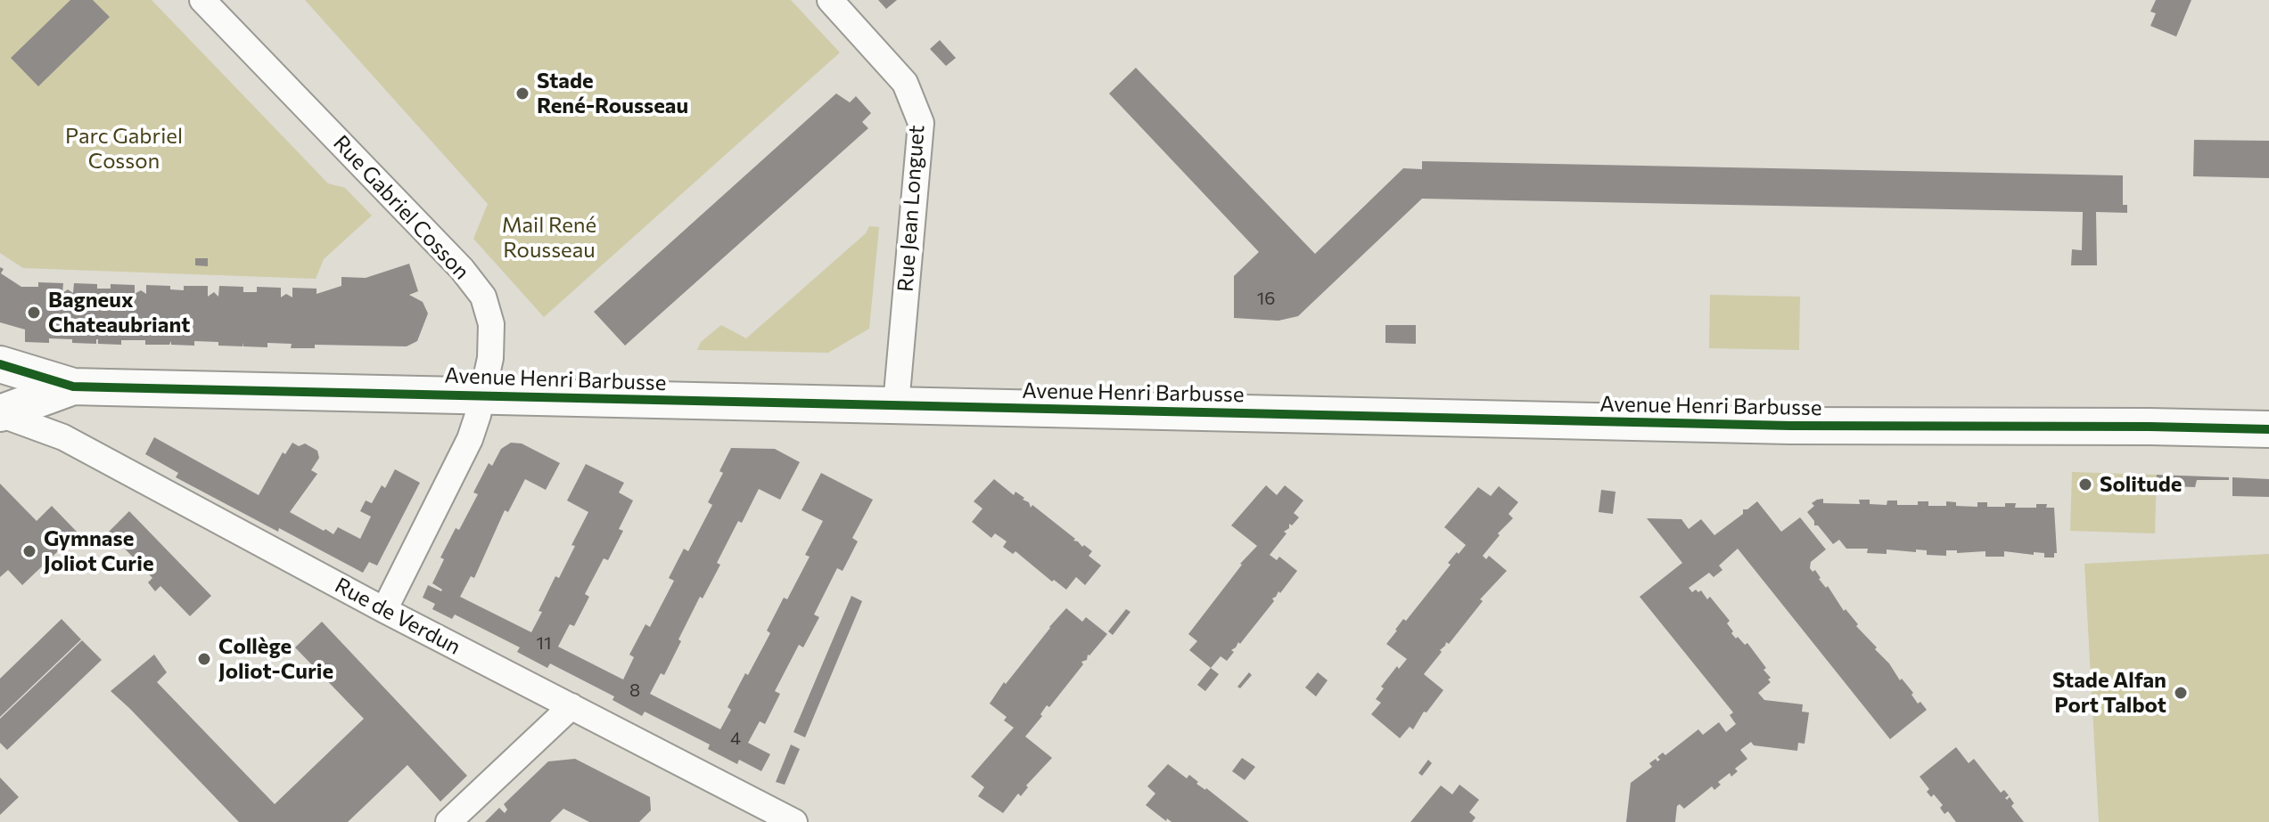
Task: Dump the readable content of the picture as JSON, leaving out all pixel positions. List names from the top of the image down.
{
  "streets": {
    "main road": ["Avenue Henri Barbusse"],
    "street": ["Rue Gabriel Cosson", "Rue Jean Longuet", "Rue de Verdun"]
  },
  "crossings": [
    ["Rue Gabriel Cosson", "Avenue Henri Barbusse"],
    ["Rue Gabriel Cosson", "Rue de Verdun"],
    ["Rue Jean Longuet", "Avenue Henri Barbusse"],
    ["Avenue Henri Barbusse", "Rue de Verdun"]
  ],
  "parks": ["Parc Gabriel Cosson", "Mail René Rousseau"],
  "places": [
    "Stade René-Rousseau",
    "Bagneux Chateaubriant",
    "Solitude",
    "Gymnase Joliot Curie",
    "Collège Joliot-Curie",
    "Stade Alfan Port Talbot"
  ],
  "house_numbers": [
    "16",
    "11",
    "8",
    "4"
  ]
}
